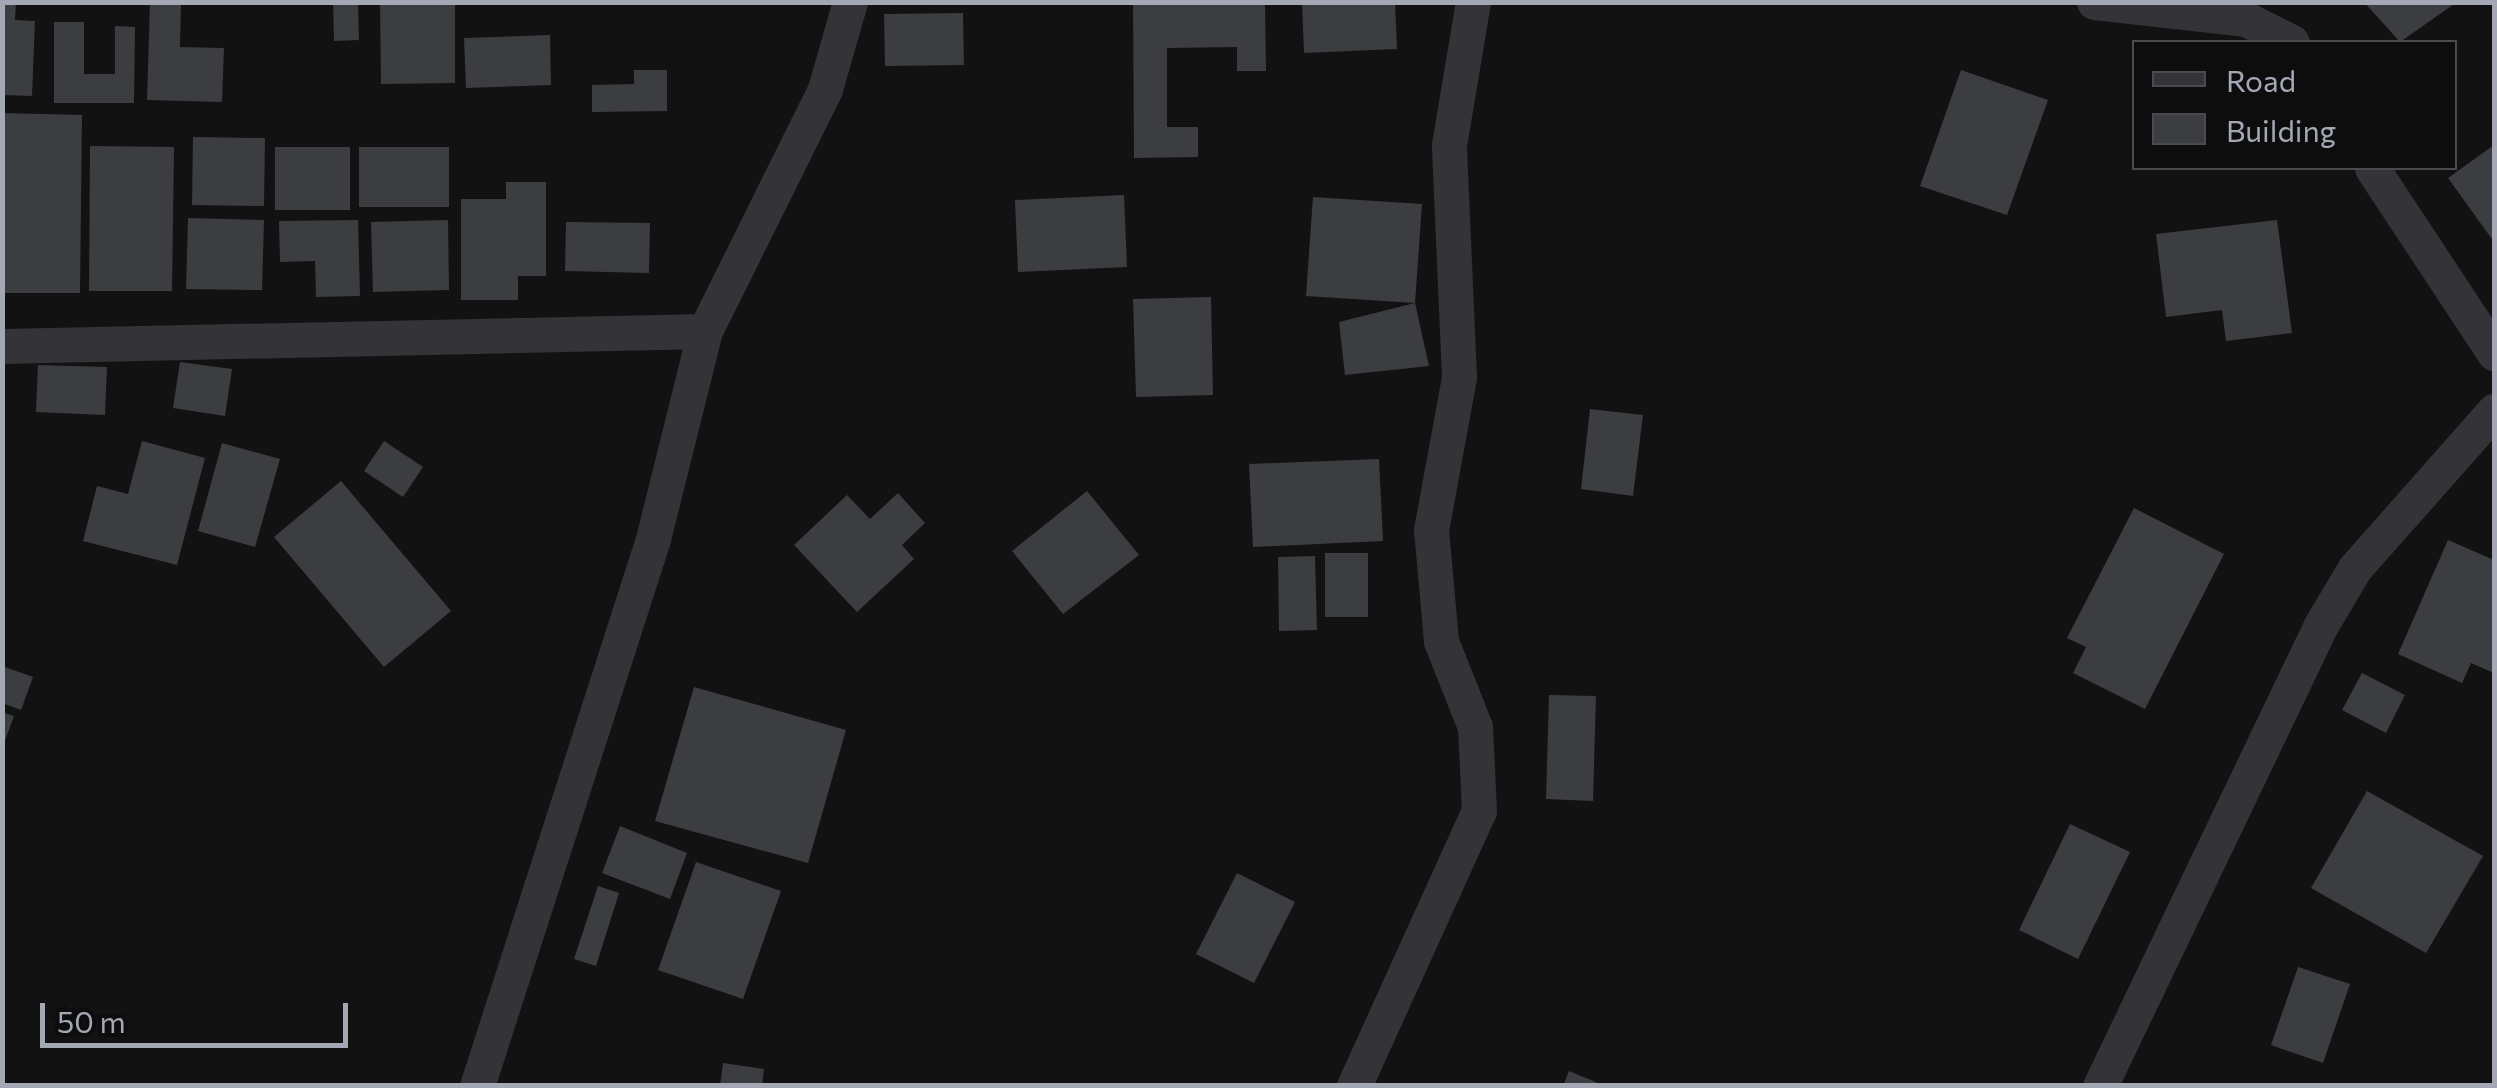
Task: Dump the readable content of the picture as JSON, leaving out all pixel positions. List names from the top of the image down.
{
  "legend": ["Road", "Building"],
  "scale_bar": "50 m"
}
